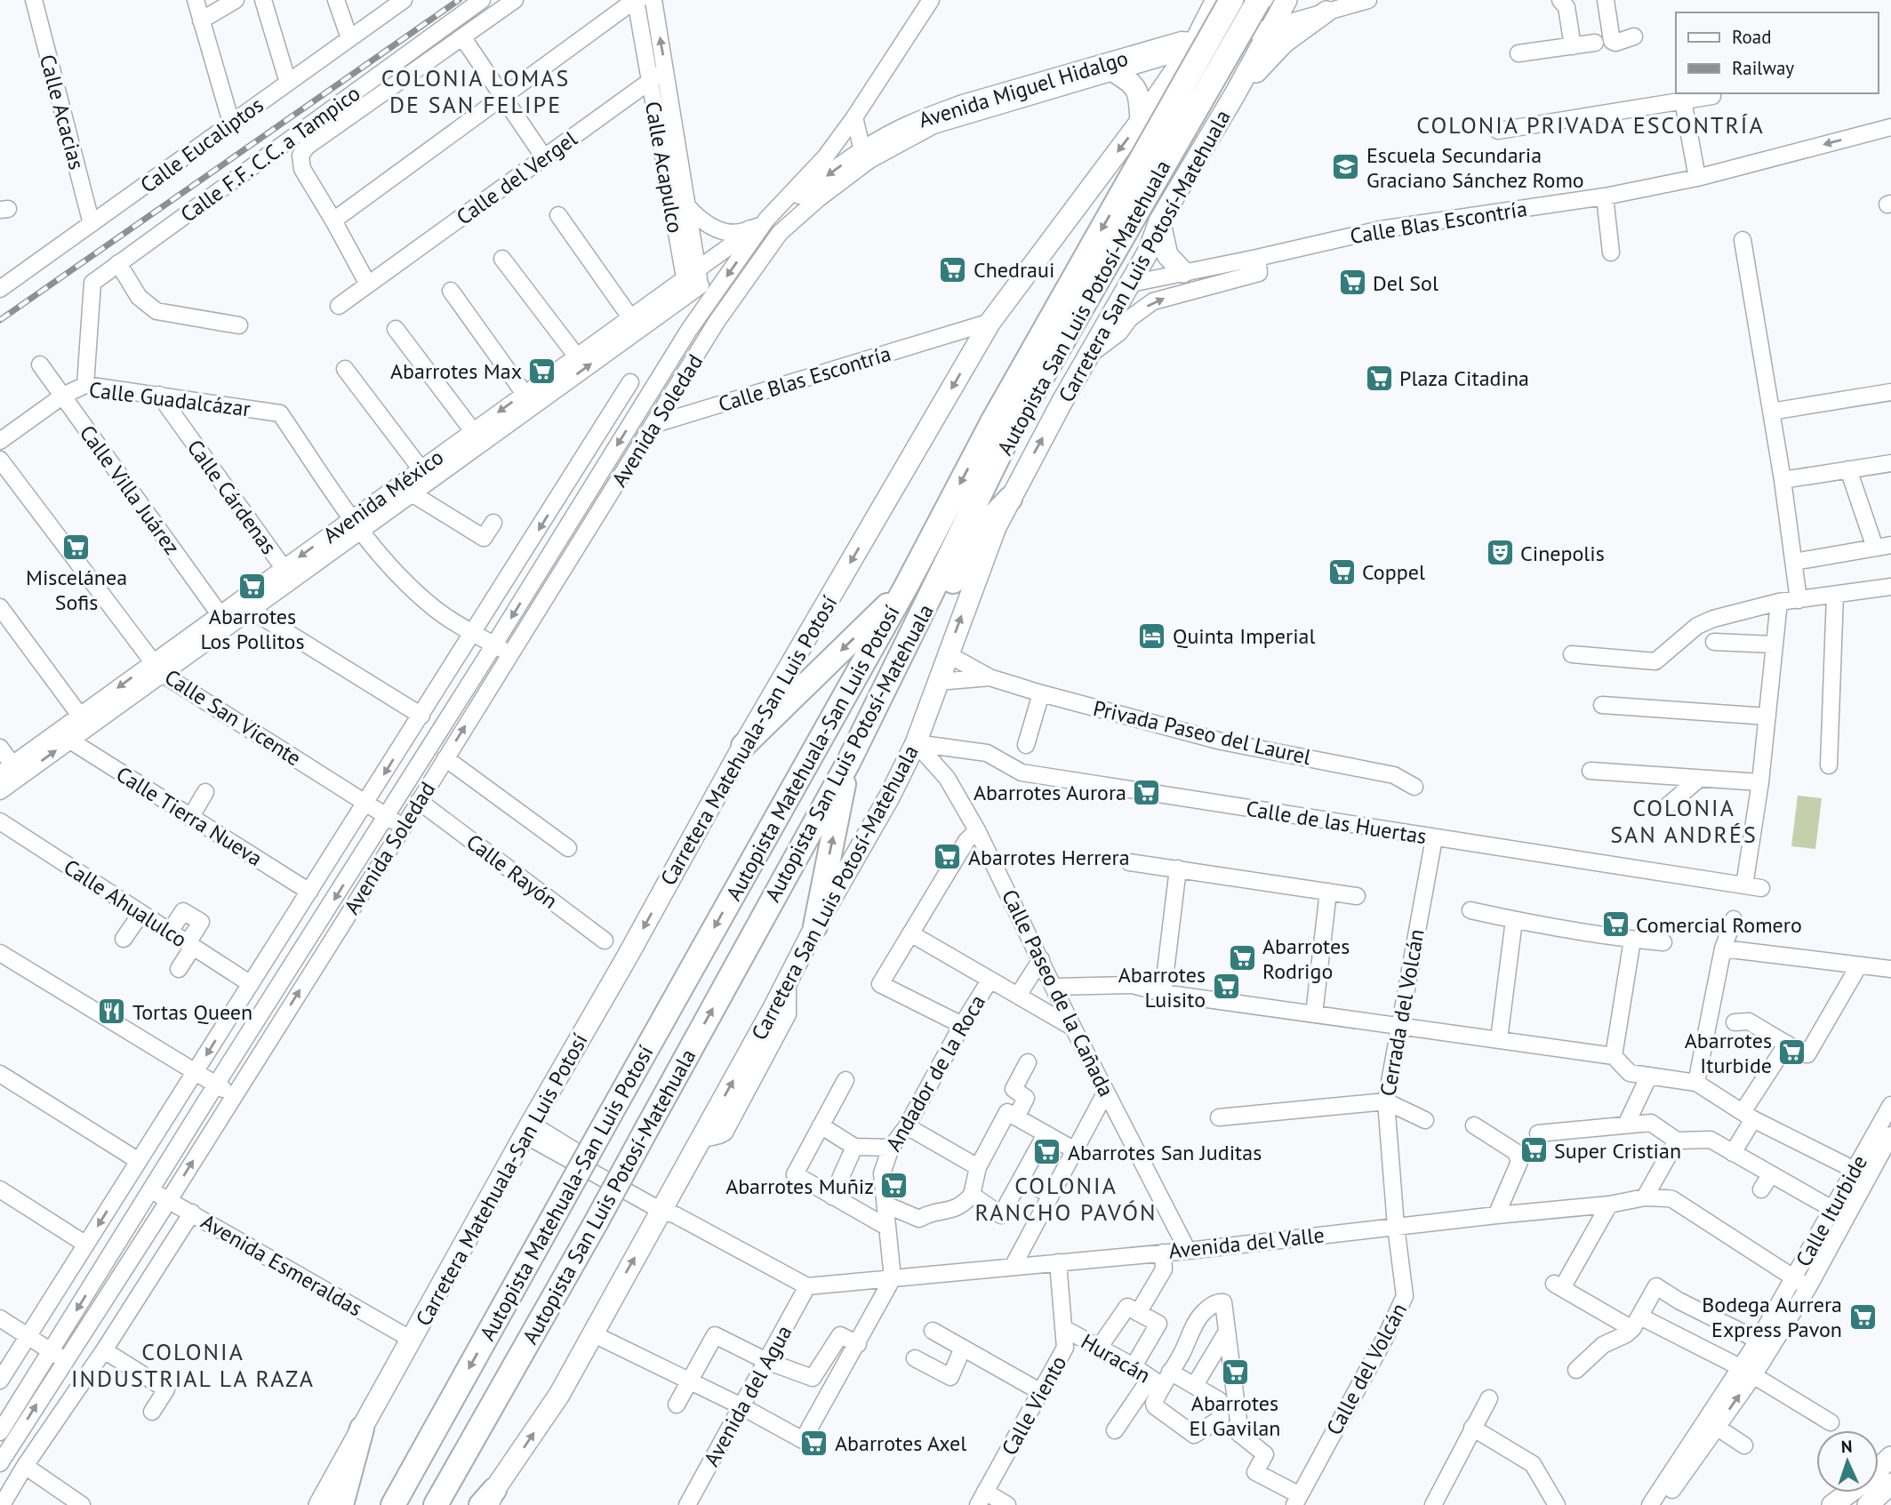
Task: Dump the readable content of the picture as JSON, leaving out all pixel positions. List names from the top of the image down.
{
  "streets": {
    "highway": ["Autopista San Luis Potosí-Matehuala", "Autopista Matehuala-San Luis Potosí"],
    "main road": ["Carretera San Luis Potosí-Matehuala", "Carretera Matehuala-San Luis Potosí"],
    "street": [
      "Avenida Miguel Hidalgo",
      "Calle Acacias",
      "Calle Eucaliptos",
      "Calle F.F. C.C. a Tampico",
      "Calle Acapulco",
      "Calle del Vergel",
      "Calle Blas Escontría",
      "Calle Guadalcázar",
      "Avenida Soledad",
      "Calle Villa Juárez",
      "Avenida México",
      "Calle Cárdenas",
      "Calle San Vicente",
      "Privada Paseo del Laurel",
      "Calle Tierra Nueva",
      "Calle de las Huertas",
      "Calle Rayón",
      "Calle Ahualulco",
      "Calle Paseo de la Cañada",
      "Cerrada del Volcán",
      "Andador de la Roca",
      "Calle Iturbide",
      "Avenida del Valle",
      "Avenida Esmeraldas",
      "Huracán",
      "Calle del Volcán",
      "Avenida del Agua",
      "Calle Viento"
    ]
  },
  "crossings": [
    ["Avenida Miguel Hidalgo", "Carretera San Luis Potosí-Matehuala"],
    ["Avenida Miguel Hidalgo", "Avenida Soledad"],
    ["Avenida Miguel Hidalgo", "Avenida México"],
    ["Avenida Miguel Hidalgo", "Carretera Matehuala-San Luis Potosí"],
    ["Calle Acacias", "Calle Eucaliptos"],
    ["Calle F.F. C.C. a Tampico", "Calle Guadalcázar"],
    ["Calle Acapulco", "Calle del Vergel"],
    ["Calle Acapulco", "Avenida Soledad"],
    ["Calle Acapulco", "Avenida México"],
    ["Calle Blas Escontría", "Carretera San Luis Potosí-Matehuala"],
    ["Calle Blas Escontría", "Avenida Soledad"],
    ["Calle Blas Escontría", "Carretera Matehuala-San Luis Potosí"],
    ["Carretera San Luis Potosí-Matehuala", "Privada Paseo del Laurel"],
    ["Carretera San Luis Potosí-Matehuala", "Calle de las Huertas"],
    ["Carretera San Luis Potosí-Matehuala", "Calle Paseo de la Cañada"],
    ["Autopista San Luis Potosí-Matehuala", "Autopista Matehuala-San Luis Potosí"],
    ["Calle Guadalcázar", "Calle Villa Juárez"],
    ["Calle Guadalcázar", "Avenida México"],
    ["Calle Guadalcázar", "Calle Cárdenas"],
    ["Avenida Soledad", "Avenida México"],
    ["Avenida Soledad", "Calle San Vicente"],
    ["Avenida Soledad", "Calle Rayón"],
    ["Avenida Soledad", "Avenida Esmeraldas"],
    ["Calle Villa Juárez", "Avenida México"],
    ["Avenida México", "Calle Cárdenas"],
    ["Avenida México", "Calle San Vicente"],
    ["Avenida México", "Calle Tierra Nueva"],
    ["Carretera Matehuala-San Luis Potosí", "Avenida Esmeraldas"],
    ["Calle de las Huertas", "Calle Paseo de la Cañada"],
    ["Calle de las Huertas", "Cerrada del Volcán"],
    ["Calle Paseo de la Cañada", "Avenida del Valle"],
    ["Cerrada del Volcán", "Avenida del Valle"],
    ["Cerrada del Volcán", "Calle del Volcán"],
    ["Andador de la Roca", "Avenida del Valle"],
    ["Calle Iturbide", "Avenida del Valle"],
    ["Avenida del Valle", "Calle del Volcán"],
    ["Avenida del Valle", "Avenida del Agua"],
    ["Avenida del Valle", "Calle Viento"],
    ["Huracán", "Calle Viento"]
  ],
  "one_way": ["Carretera San Luis Potosí-Matehuala", "Autopista San Luis Potosí-Matehuala", "Carretera Matehuala-San Luis Potosí"],
  "districts": [
    "COLONIA LOMAS DE SAN FELIPE",
    "COLONIA PRIVADA ESCONTRÍA",
    "COLONIA SAN ANDRÉS",
    "COLONIA RANCHO PAVÓN",
    "COLONIA INDUSTRIAL LA RAZA"
  ],
  "places": {
    "school or university": ["Escuela Secundaria Graciano Sánchez Romo"],
    "supermarket": [
      "Chedraui",
      "Del Sol",
      "Abarrotes Max",
      "Plaza Citadina",
      "Miscelánea Sofis",
      "Coppel",
      "Abarrotes Los Pollitos",
      "Abarrotes Aurora",
      "Abarrotes Herrera",
      "Comercial Romero",
      "Abarrotes Rodrigo",
      "Abarrotes Luisito",
      "Abarrotes Iturbide",
      "Super Cristian",
      "Abarrotes San Juditas",
      "Abarrotes Muñiz",
      "Bodega Aurrera Express Pavon",
      "Abarrotes El Gavilan",
      "Abarrotes Axel"
    ],
    "theatre": ["Cinepolis"],
    "hotel": ["Quinta Imperial"],
    "restaurant": ["Tortas Queen"]
  },
  "legend": ["Road", "Railway"],
  "north": "top"
}
